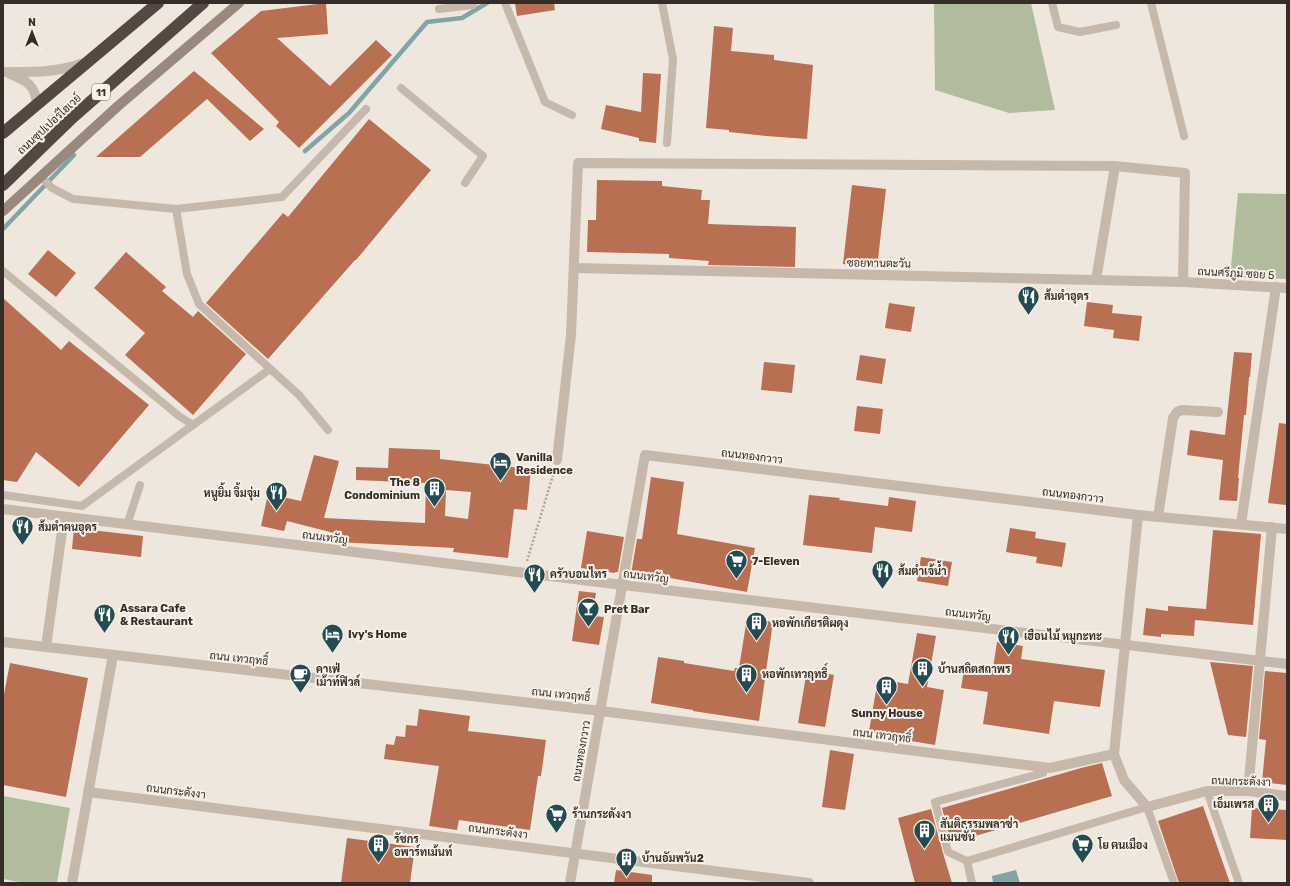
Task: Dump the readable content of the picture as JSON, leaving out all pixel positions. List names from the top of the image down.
{
  "streets": {
    "highway": ["11", "ถนนซุปเปอร์ไฮเวย์"],
    "street": [
      "ซอยทานตะวัน",
      "ถนนศรีภูมิ ซอย 5",
      "ถนนทองกวาว",
      "ถนนเทวัญ",
      "ถนน เทวฤทธิ์",
      "ถนนกระดังงา"
    ]
  },
  "crossings": [
    ["ซอยทานตะวัน", "ถนนศรีภูมิ ซอย 5"],
    ["ถนนทองกวาว", "ถนนเทวัญ"],
    ["ถนนทองกวาว", "ถนน เทวฤทธิ์"],
    ["ถนนทองกวาว", "ถนนกระดังงา"]
  ],
  "places": {
    "restaurant": [
      "ส้มตำอุดร",
      "หนูยิ้ม จิ้มจุ่ม",
      "ส้มตำฅนอุดร",
      "ส้มตำเจ้น้ำ",
      "ครัวบอนไทร",
      "Assara Cafe & Restaurant",
      "เฮือนไม้ หมูกะทะ"
    ],
    "hotel": ["Vanilla Residence", "Ivy's Home"],
    "building": [
      "The 8 Condominium",
      "หอพักเกียรติผดุง",
      "บ้านสถิตสถาพร",
      "หอพักเทวฤทธิ์",
      "Sunny House",
      "เอ็มเพรส",
      "สันติธรรมพลาซ่า แมนชั่น",
      "รัชกร อพาร์ทเม้นท์",
      "บ้านอัมพวัน2"
    ],
    "supermarket": ["7-Eleven", "ร้านกระดังงา", "โย ฅนเมือง"],
    "bar": ["Pret Bar"],
    "cafe": ["คาเฟ่ เม้าท์ฟิวล์"]
  },
  "north": "top"
}
